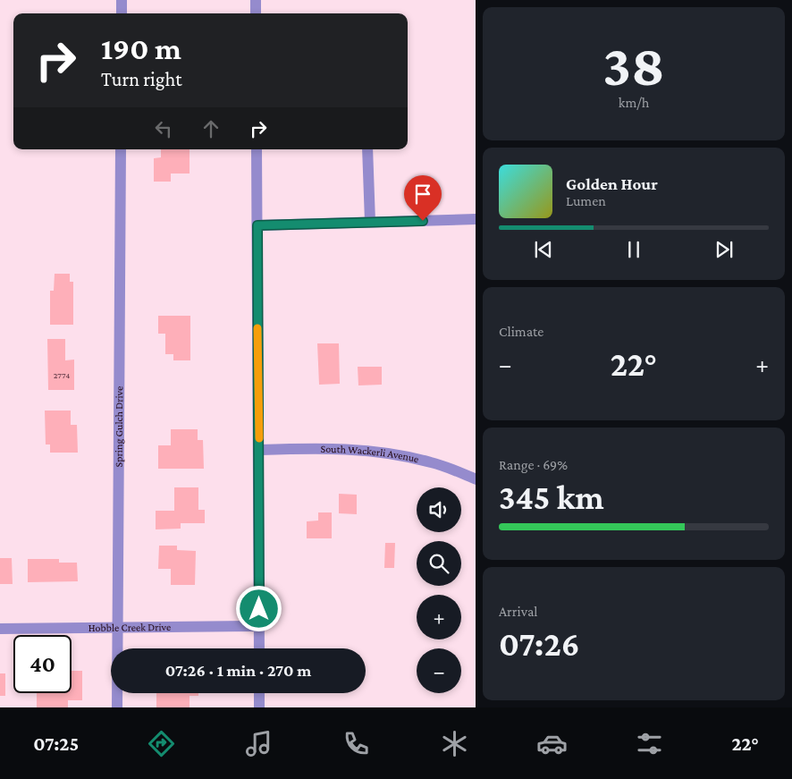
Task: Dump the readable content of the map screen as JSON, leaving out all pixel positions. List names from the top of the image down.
{
  "streets": {
    "street": ["Spring Gulch Drive", "South Wackerli Avenue", "Hobble Creek Drive"]
  },
  "crossings": [
    ["Spring Gulch Drive", "Hobble Creek Drive"]
  ],
  "house_numbers": ["2774"],
  "page": {
    "tile": [
      ["38", "km/h"],
      "Climate",
      ["Range · 69%", "345 km"],
      ["Arrival", "07:26"]
    ],
    "turn": ["190 m", "Turn right"],
    "song": ["Golden Hour", "Lumen"],
    "heat": ["−", "22°", "+"],
    "map_buttons": ["+", "−"],
    "limit": "40",
    "trip": "07:26 · 1 min · 270 m",
    "tabs": ["07:25", "22°"]
  }
}
